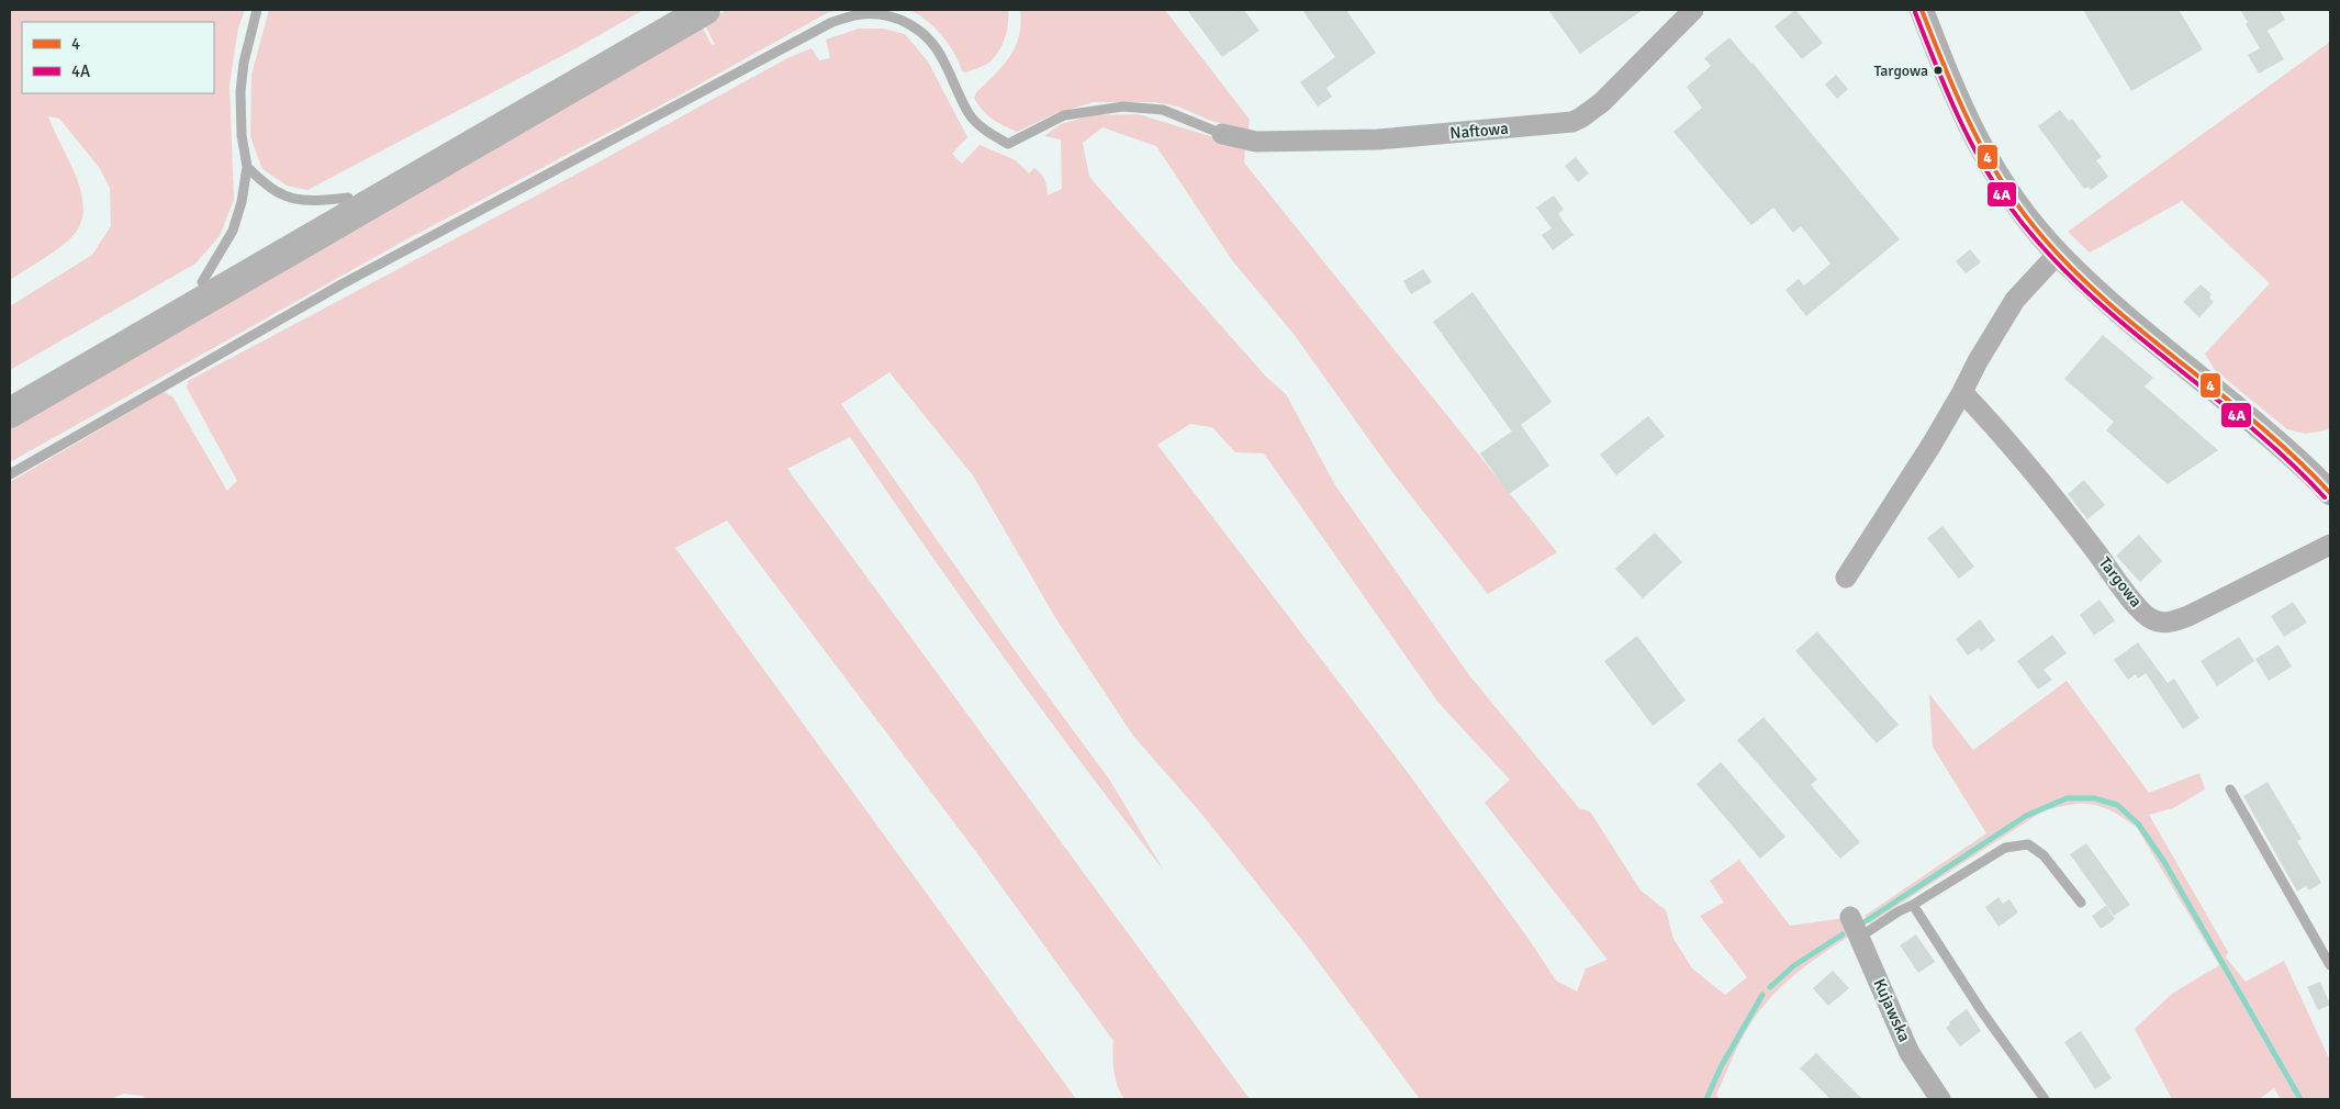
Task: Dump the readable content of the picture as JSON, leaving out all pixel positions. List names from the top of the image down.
{
  "streets": {
    "street": ["Naftowa", "Targowa", "Kujawska"]
  },
  "places": ["Targowa"],
  "lines": ["transit line 4", "transit line 4A"],
  "legend": ["4", "4A"]
}
